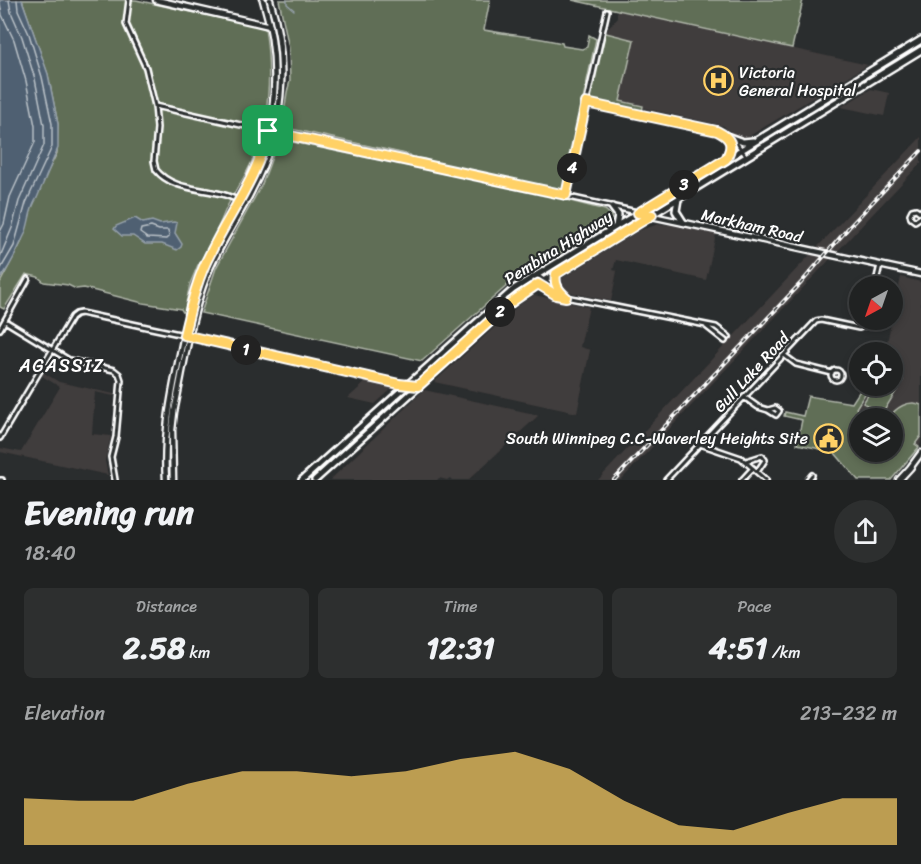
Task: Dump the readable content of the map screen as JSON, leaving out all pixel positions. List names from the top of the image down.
{
  "streets": {
    "main road": ["Markham Road", "Pembina Highway"],
    "street": ["Gull Lake Road"]
  },
  "crossings": [
    ["Markham Road", "Pembina Highway"]
  ],
  "districts": ["AGASSIZ"],
  "places": {
    "hospital": ["Victoria General Hospital"],
    "public building": ["South Winnipeg C.C-Waverley Heights Site"]
  },
  "north": "bottom left",
  "page": {
    "pins": [
      "4",
      "3",
      "2",
      "1"
    ],
    "heading": ["Evening run", "18:40"],
    "stats": [
      ["Distance", "2.58 km"],
      ["Time", "12:31"],
      ["Pace", "4:51 /km"]
    ],
    "chart": ["Elevation", "213–232 m"]
  }
}
